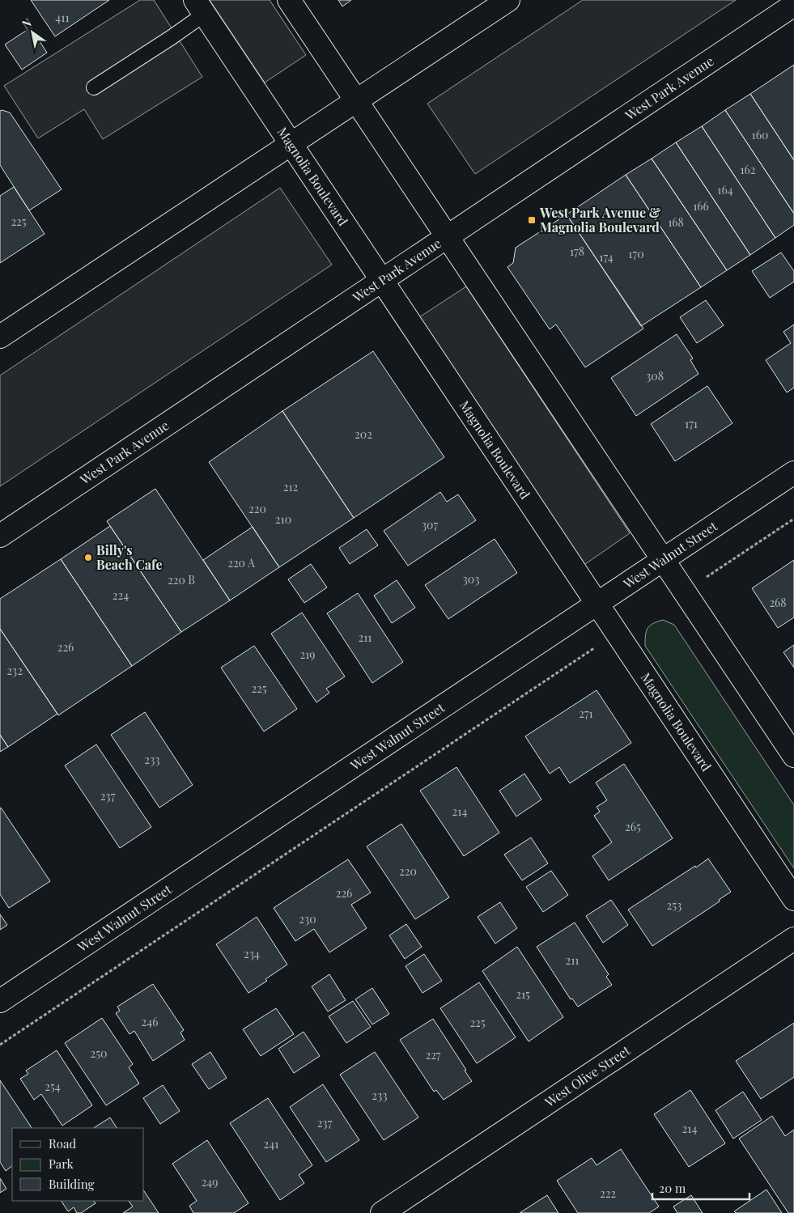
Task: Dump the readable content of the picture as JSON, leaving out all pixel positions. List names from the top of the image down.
{
  "streets": {
    "main road": [
      "West Park Avenue",
      "Magnolia Boulevard",
      "West Walnut Street",
      "West Olive Street"
    ]
  },
  "crossings": [
    ["West Park Avenue", "Magnolia Boulevard"],
    ["Magnolia Boulevard", "West Walnut Street"]
  ],
  "places": {
    "transit": ["West Park Avenue & Magnolia Boulevard"],
    "other": ["Billy's Beach Cafe"]
  },
  "house_numbers": [
    "411",
    "160",
    "162",
    "164",
    "166",
    "225",
    "168",
    "178",
    "170",
    "174",
    "308",
    "171",
    "202",
    "212",
    "220",
    "210",
    "307",
    "220 A",
    "303",
    "220 B",
    "224",
    "268",
    "211",
    "226",
    "219",
    "232",
    "225",
    "271",
    "233",
    "237",
    "214",
    "265",
    "220",
    "226",
    "253",
    "230",
    "234",
    "211",
    "215",
    "246",
    "225",
    "250",
    "227",
    "254",
    "233",
    "237",
    "214",
    "241",
    "249",
    "222"
  ],
  "legend": ["Road", "Park", "Building"],
  "scale_bar": "20 m",
  "north": "top left"
}
